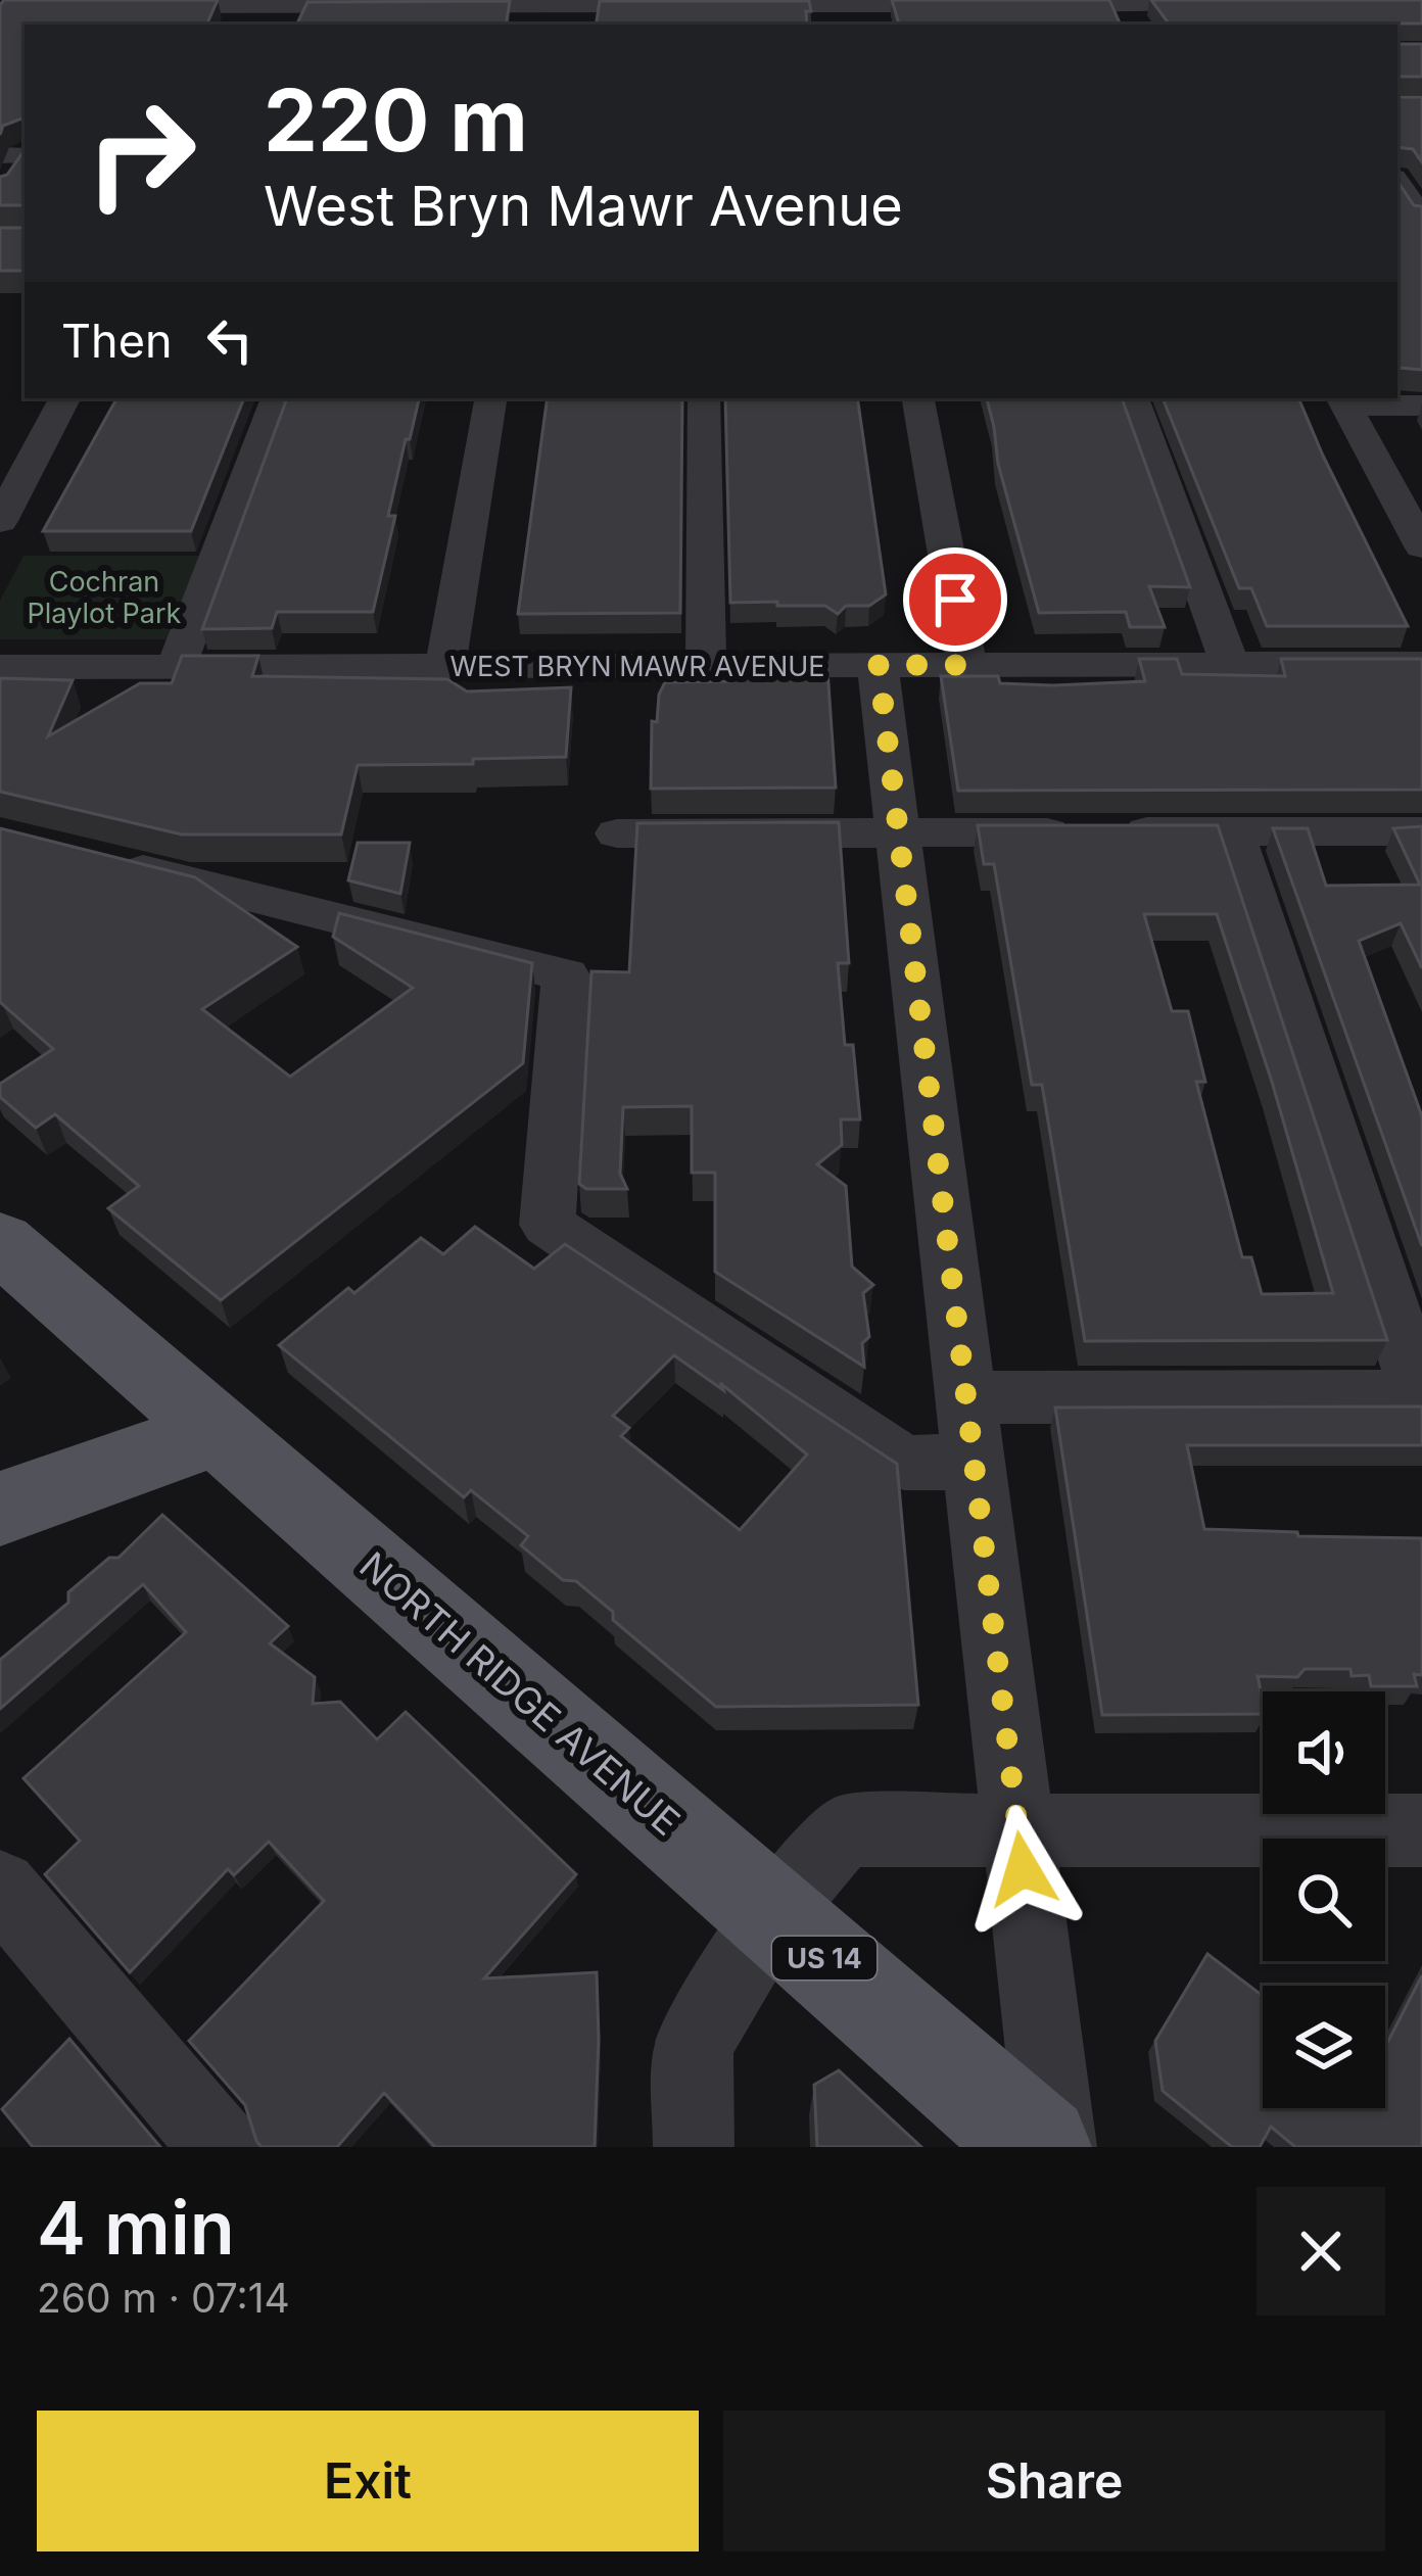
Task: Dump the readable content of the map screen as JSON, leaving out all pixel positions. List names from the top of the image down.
{
  "streets": {
    "main road": ["NORTH RIDGE AVENUE", "US 14"],
    "street": ["WEST BRYN MAWR AVENUE"]
  },
  "parks": ["Cochran Playlot Park"],
  "page": {
    "turn": ["220 m", "West Bryn Mawr Avenue"],
    "then": "Then",
    "heading": ["4 min", "260 m · 07:14"],
    "buttons": ["Exit", "Share"]
  }
}
